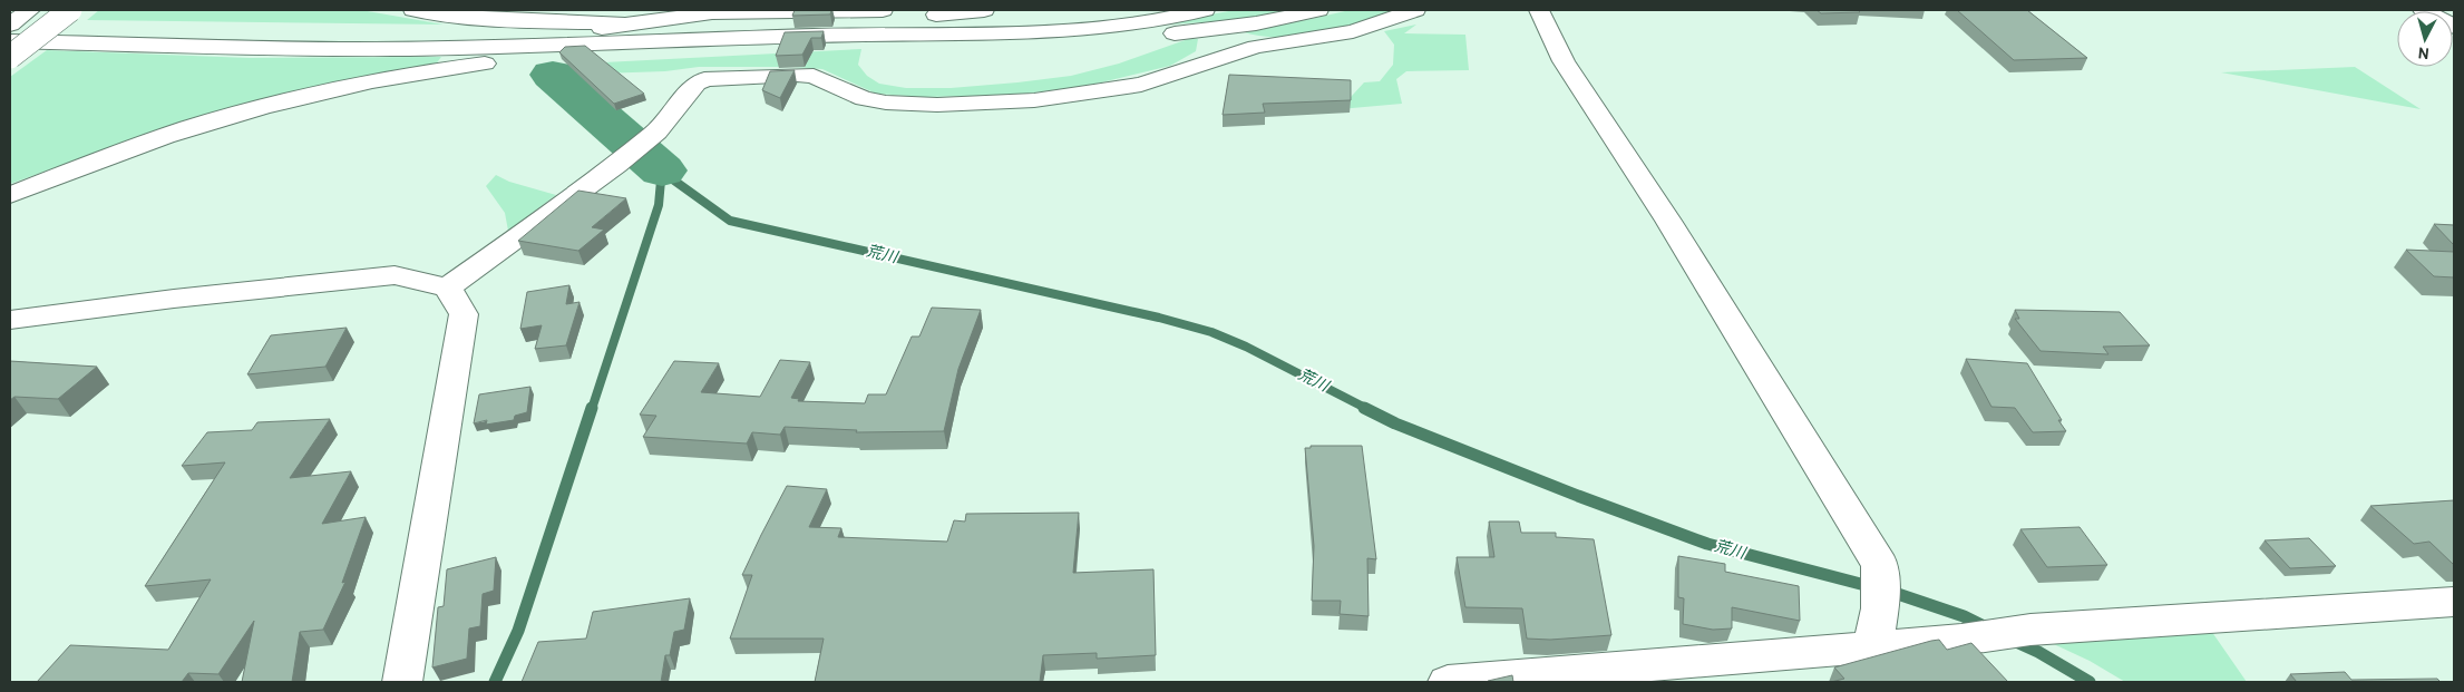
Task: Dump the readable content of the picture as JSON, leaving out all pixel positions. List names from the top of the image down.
{
  "water": ["荒川"],
  "north": "bottom"
}
